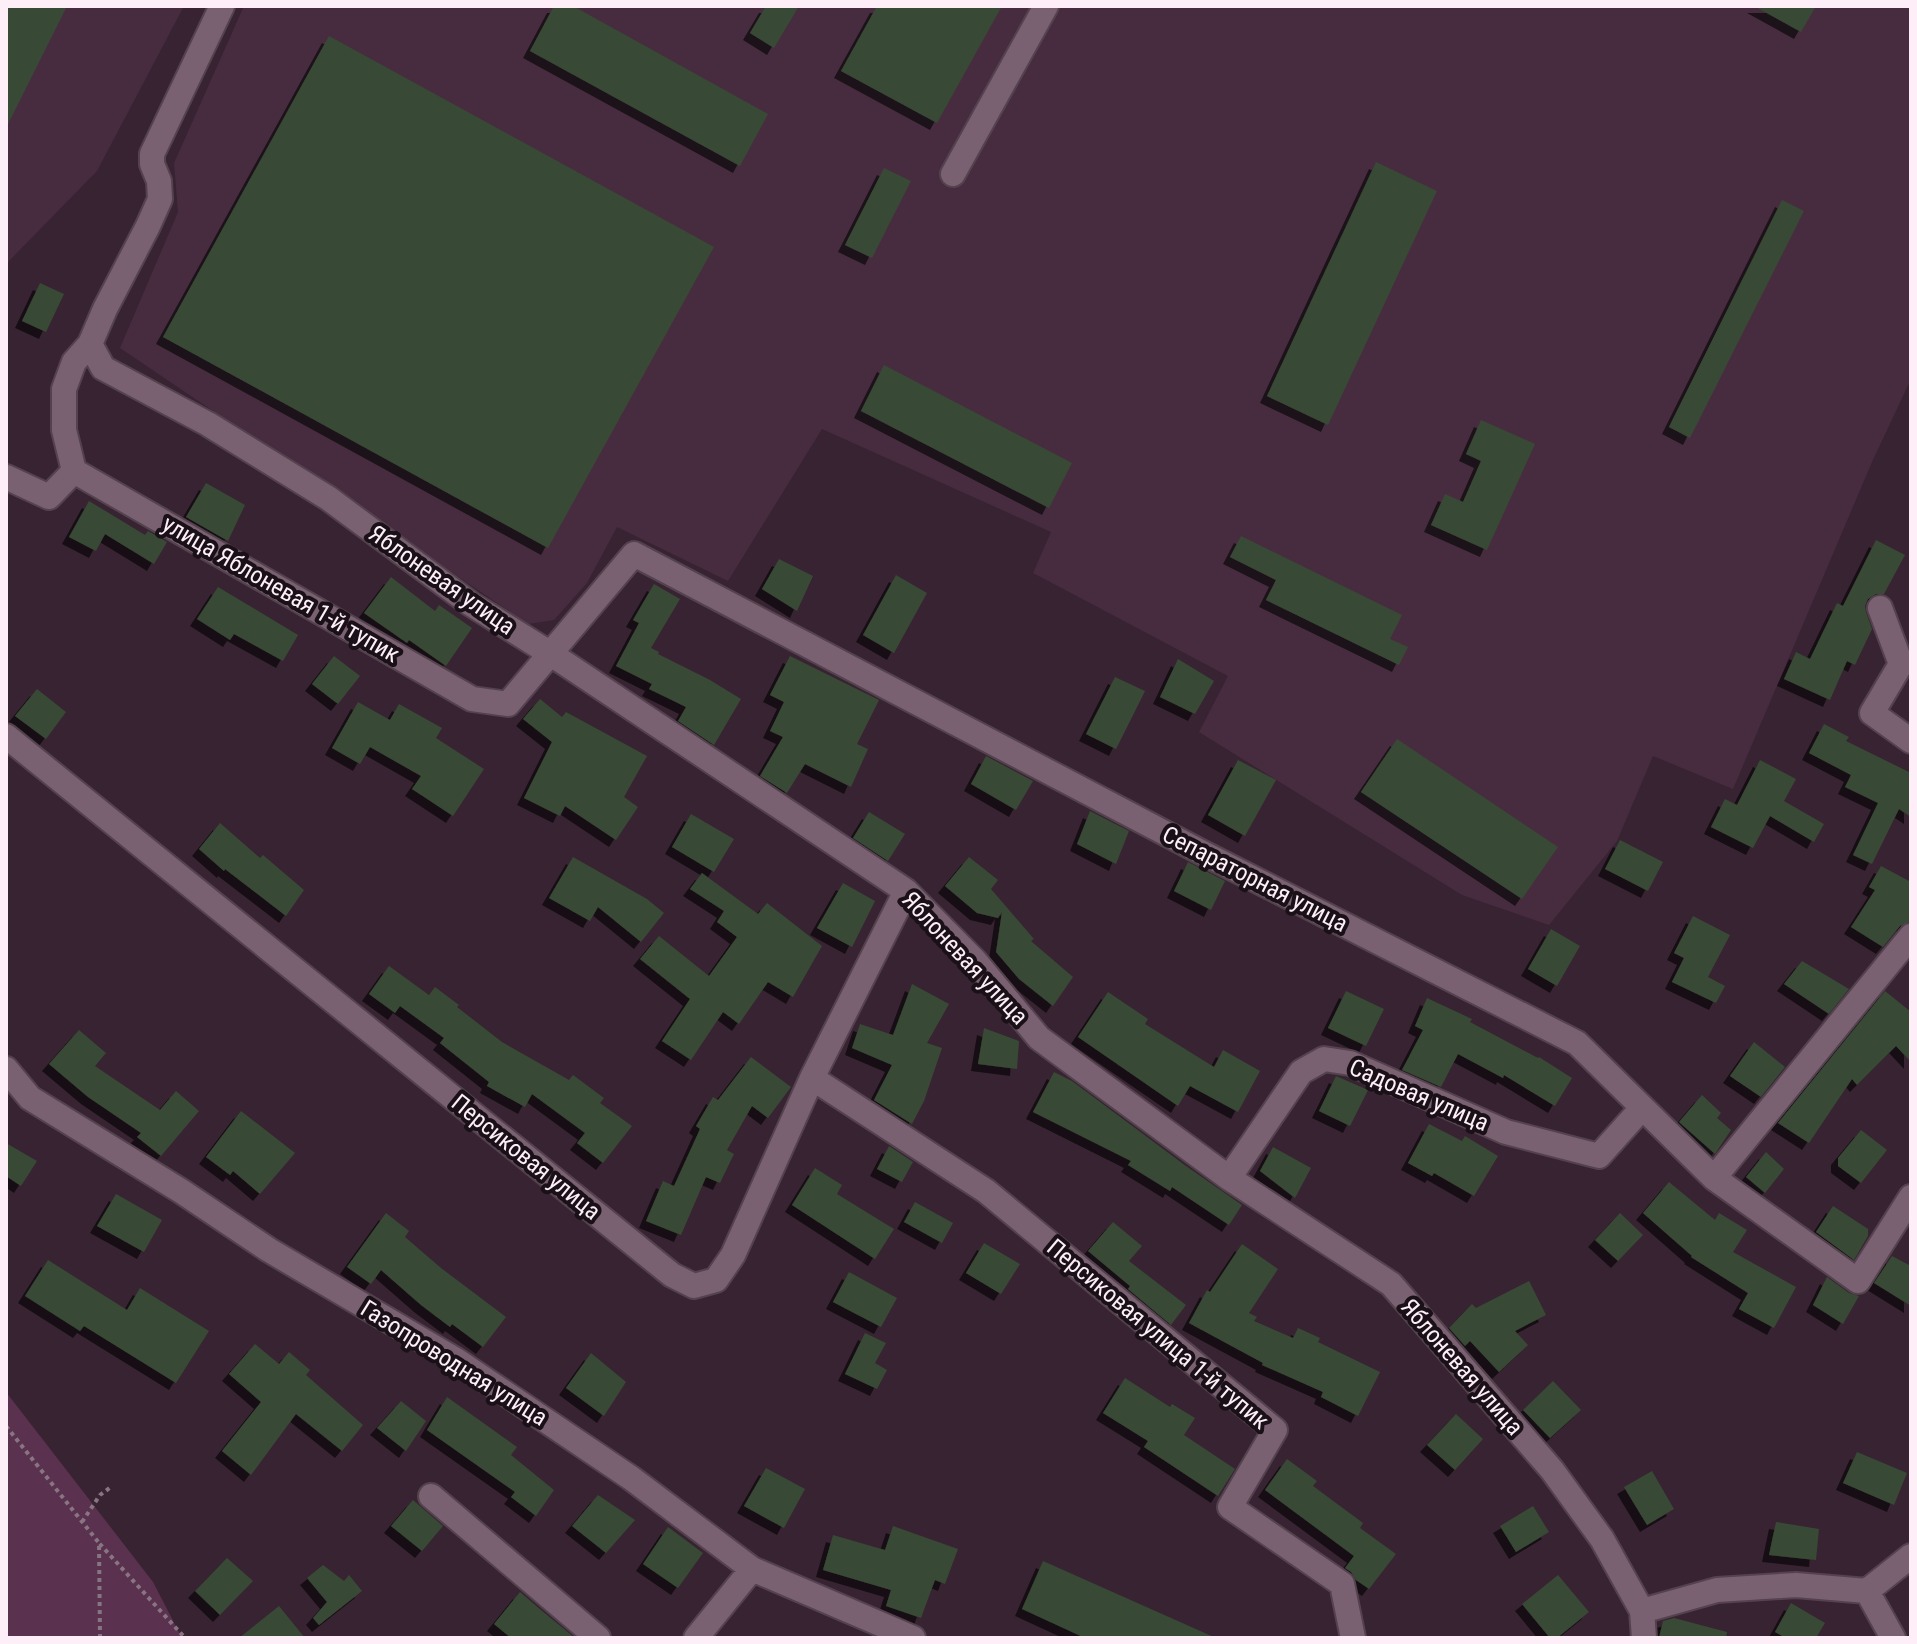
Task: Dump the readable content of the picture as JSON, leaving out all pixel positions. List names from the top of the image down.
{
  "streets": {
    "street": [
      "Яблоневая улица",
      "улица Яблоневая 1-й тупик",
      "Сепараторная улица",
      "Садовая улица",
      "Персиковая улица",
      "Персиковая улица 1-й тупик",
      "Газопроводная улица"
    ]
  },
  "crossings": [
    ["Яблоневая улица", "улица Яблоневая 1-й тупик"],
    ["Яблоневая улица", "Сепараторная улица"],
    ["Яблоневая улица", "Садовая улица"],
    ["Яблоневая улица", "Персиковая улица"],
    ["улица Яблоневая 1-й тупик", "Сепараторная улица"],
    ["Сепараторная улица", "Садовая улица"],
    ["Персиковая улица", "Персиковая улица 1-й тупик"]
  ]
}
